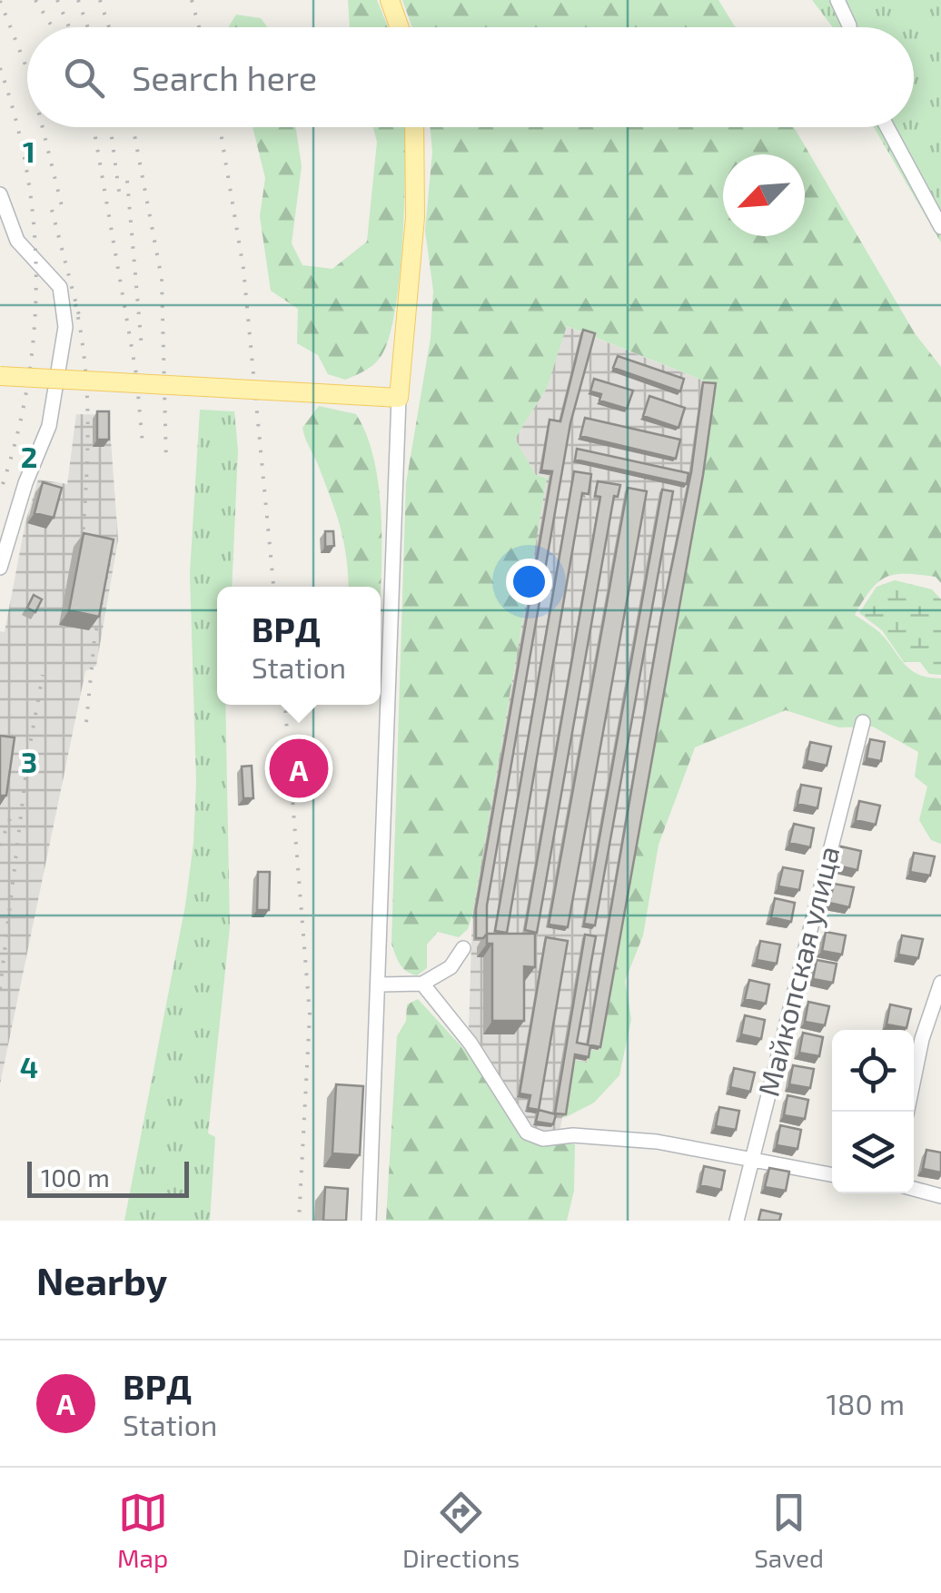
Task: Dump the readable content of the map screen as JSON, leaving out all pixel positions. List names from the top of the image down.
{
  "streets": {
    "street": ["Майкопская улица"]
  },
  "scale_bar": "100 m",
  "north": "bottom left",
  "page": {
    "search": "Search here",
    "popup": ["ВРД", "Station"],
    "pins": "A",
    "scale": "100 m",
    "heading": "Nearby",
    "list": [
      {
        "mark": "A",
        "name": "ВРД",
        "note": "Station",
        "value": "180 m"
      }
    ],
    "nav": ["Map", "Directions", "Saved"]
  },
  "grid": {
    "rows": [
      "1",
      "2",
      "3",
      "4"
    ]
  }
}
